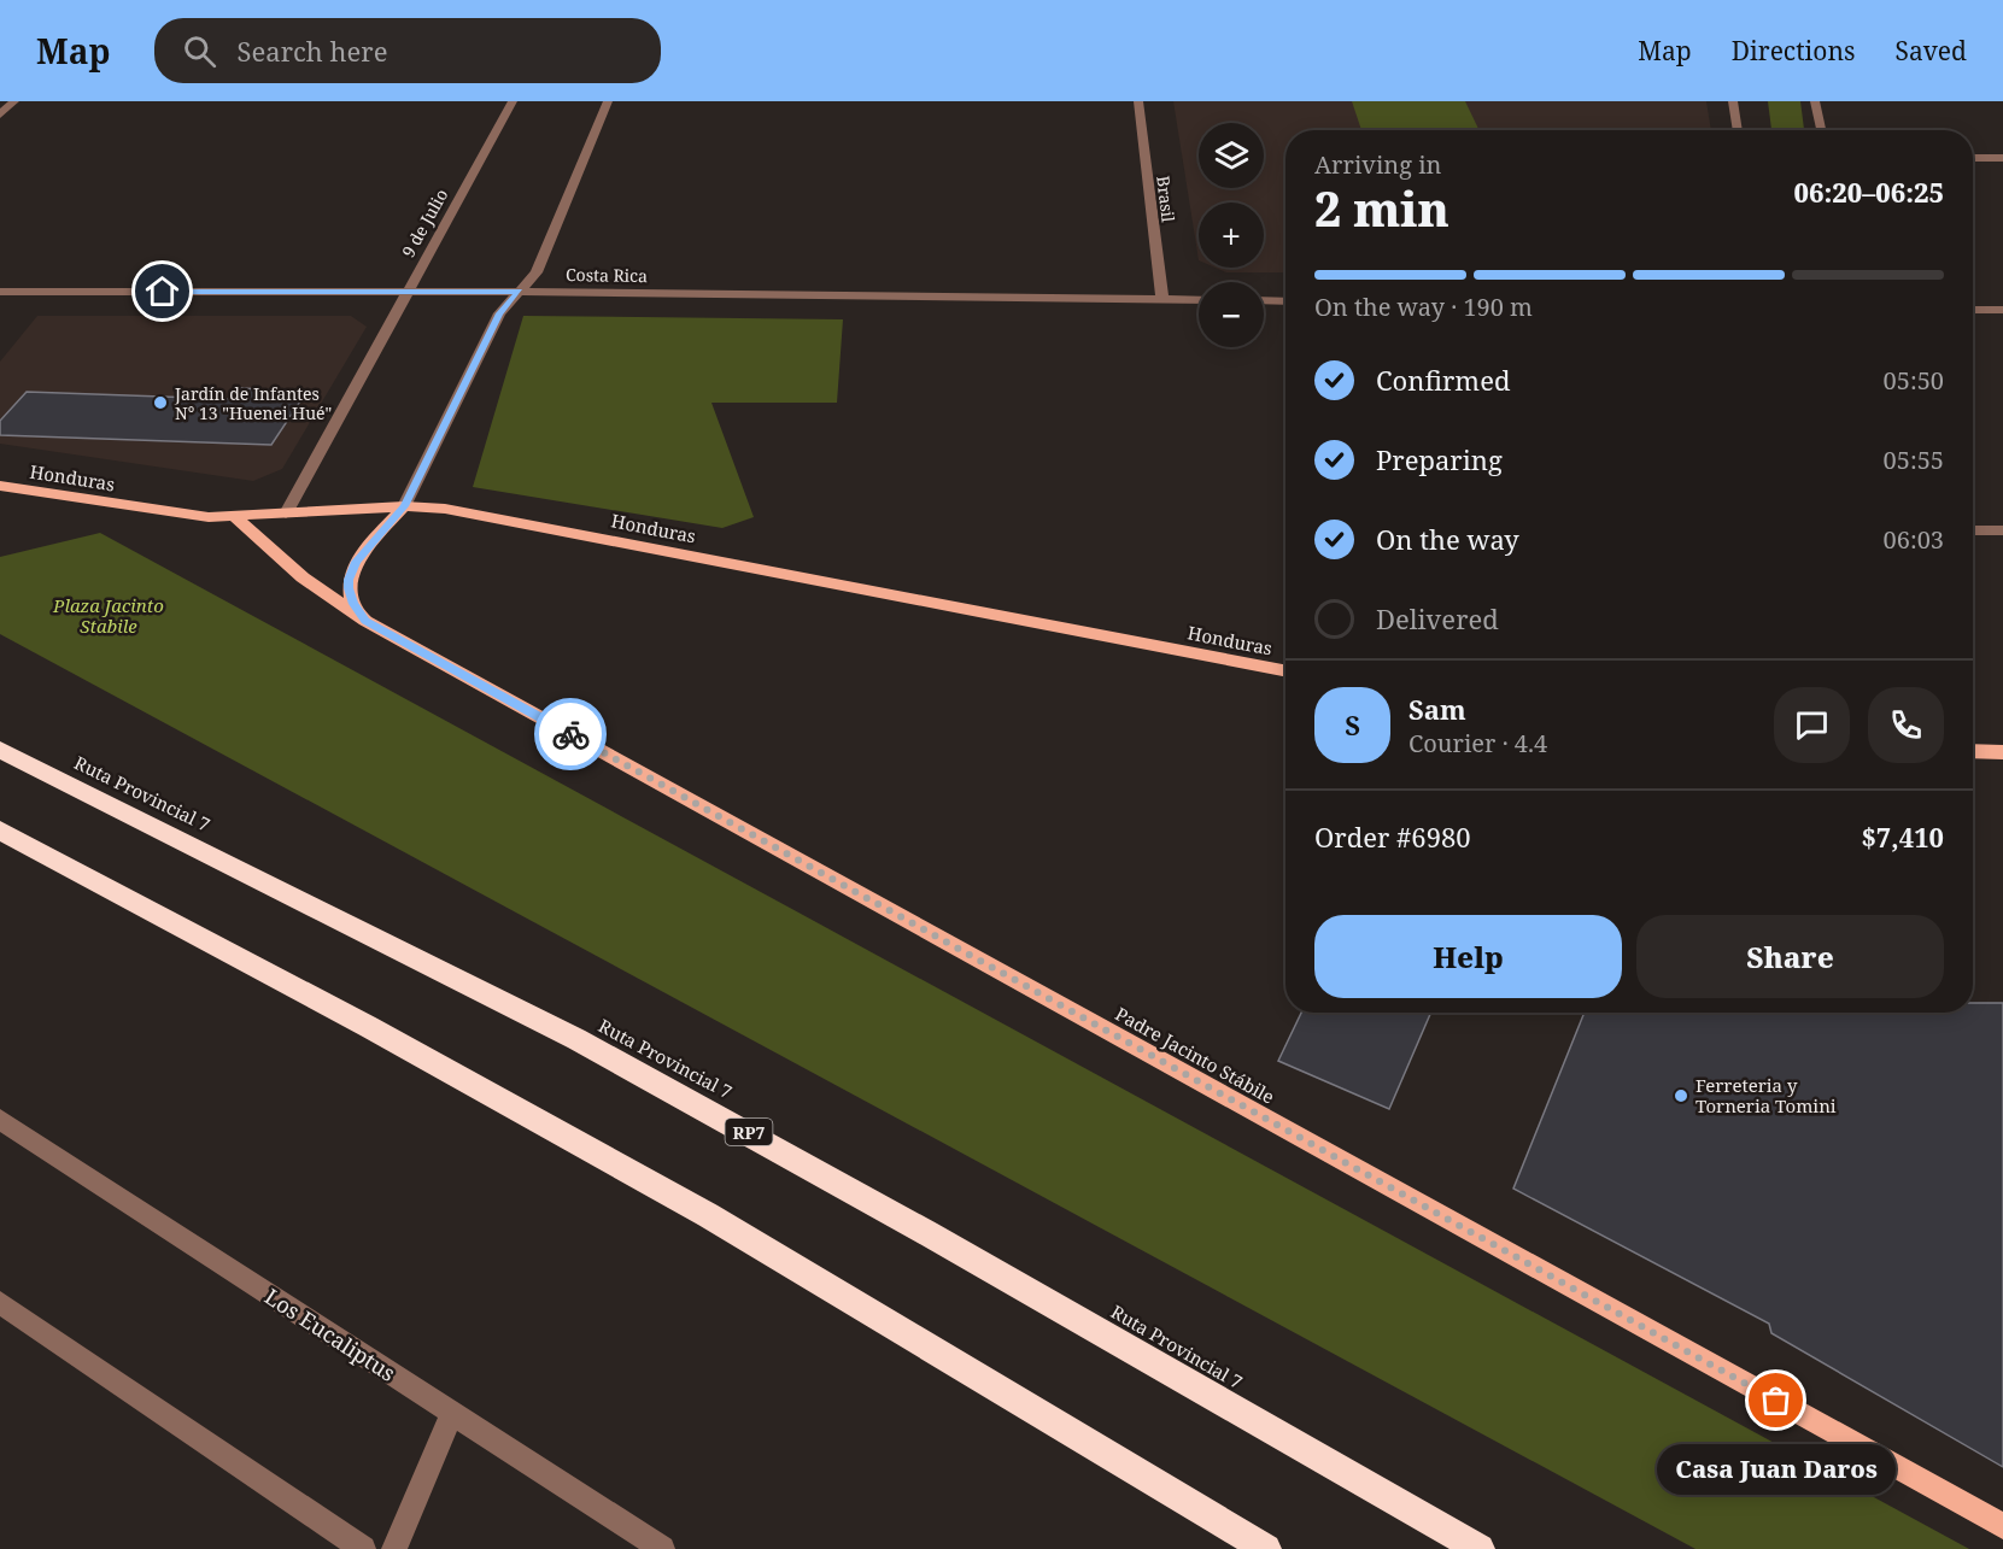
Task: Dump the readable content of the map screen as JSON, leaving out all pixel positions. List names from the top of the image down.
{
  "streets": {
    "highway": ["Ruta Provincial 7", "RP7"],
    "main road": ["Honduras", "Padre Jacinto Stábile"],
    "street": [
      "Brasil",
      "9 de Julio",
      "Costa Rica",
      "Los Eucaliptus"
    ]
  },
  "crossings": [
    ["Brasil", "Costa Rica"],
    ["9 de Julio", "Costa Rica"],
    ["9 de Julio", "Honduras"],
    ["Honduras", "Padre Jacinto Stábile"]
  ],
  "parks": ["Plaza Jacinto Stabile"],
  "places": ["Jardín de Infantes N° 13 \"Huenei Hué\"", "Ferreteria y Torneria Tomini", "Casa Juan Daros"],
  "page": {
    "header": "Map",
    "search": "Search here",
    "nav": ["Map", "Directions", "Saved"],
    "map_buttons": ["+", "−"],
    "heading": ["2 min", "Arriving in", "06:20–06:25"],
    "panel": [
      "Sam",
      "Courier · 4.4",
      "Order #6980",
      "$7,410"
    ],
    "bar": "On the way · 190 m",
    "list": [
      ["Confirmed", "05:50"],
      ["Preparing", "05:55"],
      ["On the way", "06:03"],
      "Delivered"
    ],
    "round": "S",
    "buttons": ["Help", "Share"],
    "bubble": "Casa Juan Daros"
  }
}
